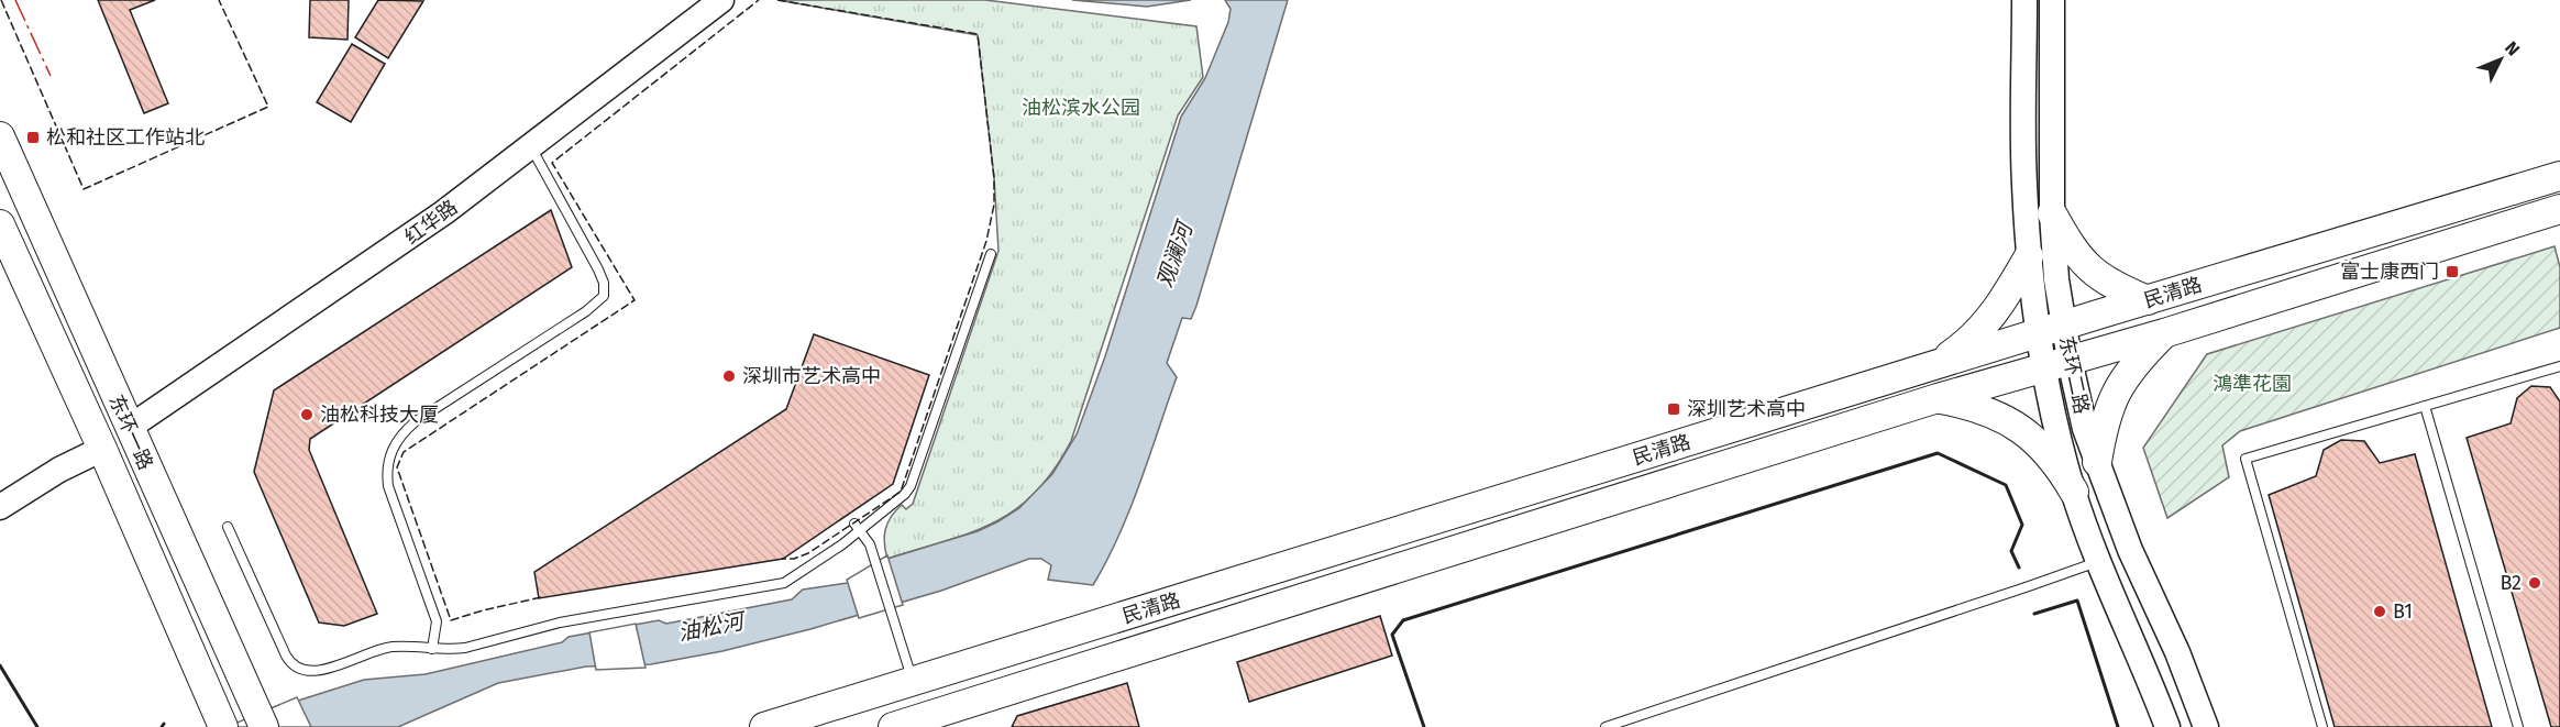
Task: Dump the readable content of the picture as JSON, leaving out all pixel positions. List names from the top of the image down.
{
  "streets": {
    "main road": [
      "红华路",
      "民清路",
      "东环二路",
      "东环一路"
    ]
  },
  "crossings": [
    ["红华路", "东环一路"],
    ["民清路", "东环二路"]
  ],
  "water": ["观澜河", "油松河"],
  "parks": ["油松滨水公园", "鴻準花園"],
  "places": {
    "transit": ["松和社区工作站北", "富士康西门", "深圳艺术高中"],
    "other": [
      "深圳市艺术高中",
      "油松科技大厦",
      "B2",
      "B1"
    ]
  },
  "north": "top right"
}
